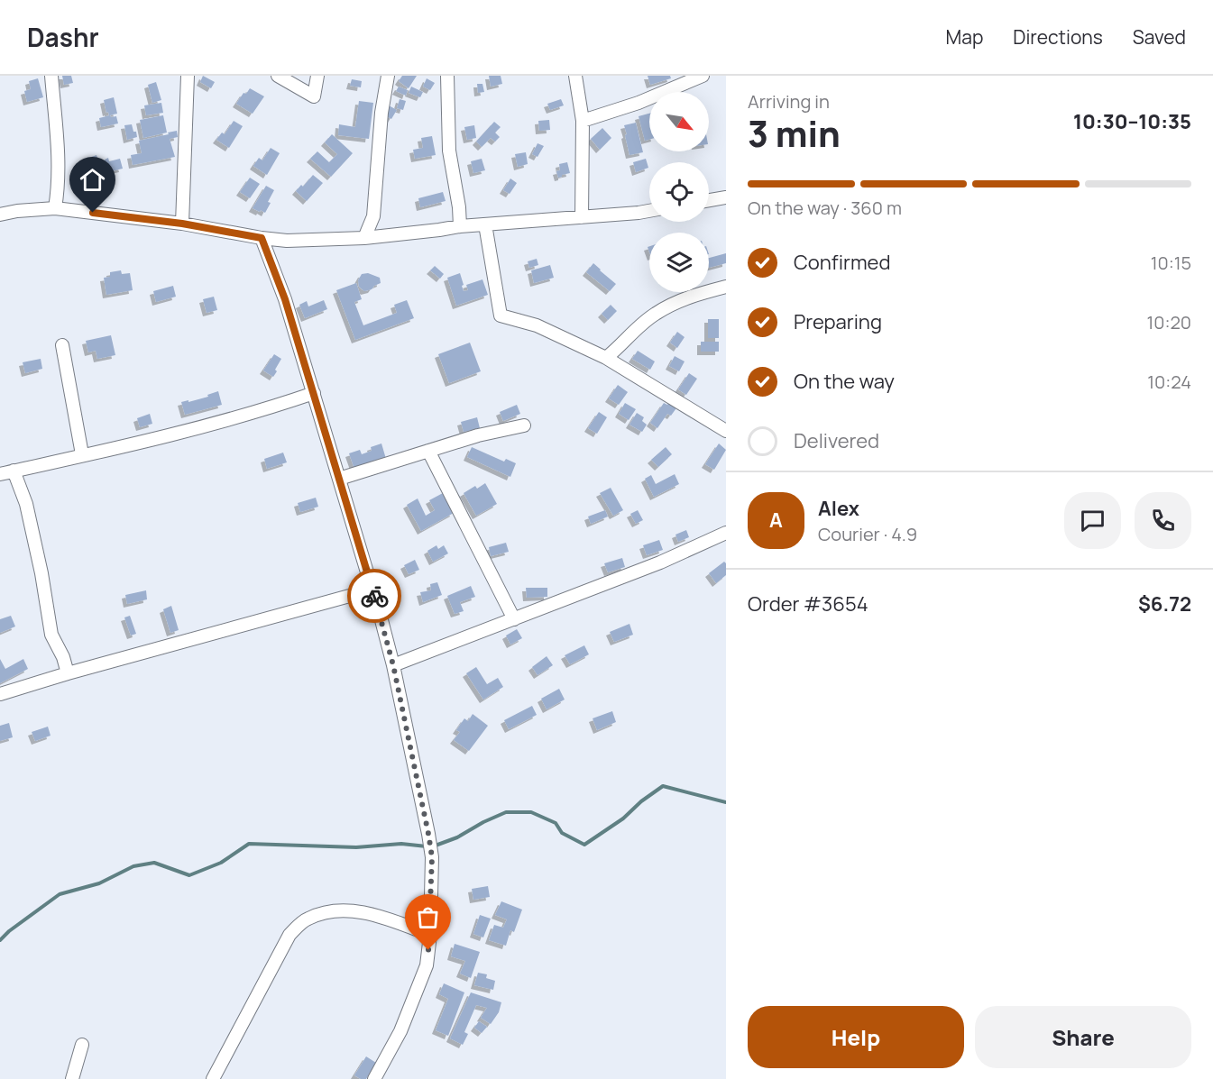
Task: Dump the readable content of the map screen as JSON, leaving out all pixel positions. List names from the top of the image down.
{
  "north": "bottom right",
  "page": {
    "header": "Dashr",
    "nav": ["Map", "Directions", "Saved"],
    "heading": ["3 min", "Arriving in", "10:30–10:35"],
    "panel": [
      "Alex",
      "Courier · 4.9",
      "Order #3654",
      "$6.72"
    ],
    "bar": "On the way · 360 m",
    "list": [
      ["Confirmed", "10:15"],
      ["Preparing", "10:20"],
      ["On the way", "10:24"],
      "Delivered"
    ],
    "round": "A",
    "buttons": ["Help", "Share"]
  }
}
